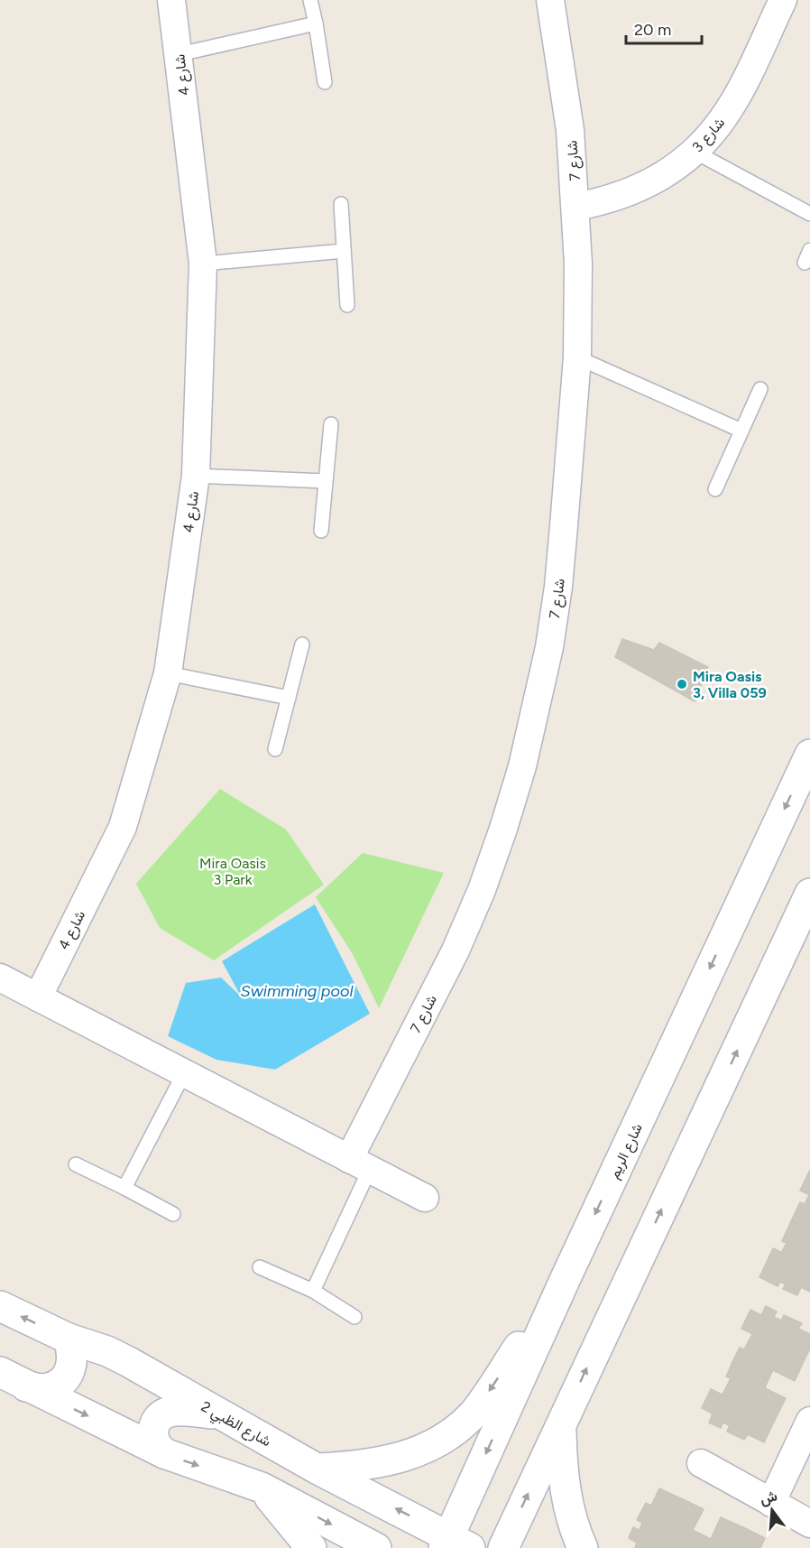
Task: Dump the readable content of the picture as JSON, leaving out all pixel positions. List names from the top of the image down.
{
  "streets": {
    "street": [
      "شارع 4",
      "شارع 3",
      "شارع 7",
      "شارع الريم",
      "شارع الظبي 2"
    ]
  },
  "crossings": [
    ["شارع 3", "شارع 7"],
    ["شارع الريم", "شارع الظبي 2"]
  ],
  "water": ["Swimming pool"],
  "parks": ["Mira Oasis 3 Park"],
  "places": ["Mira Oasis 3, Villa 059"],
  "scale_bar": "20 m",
  "north": "top"
}
